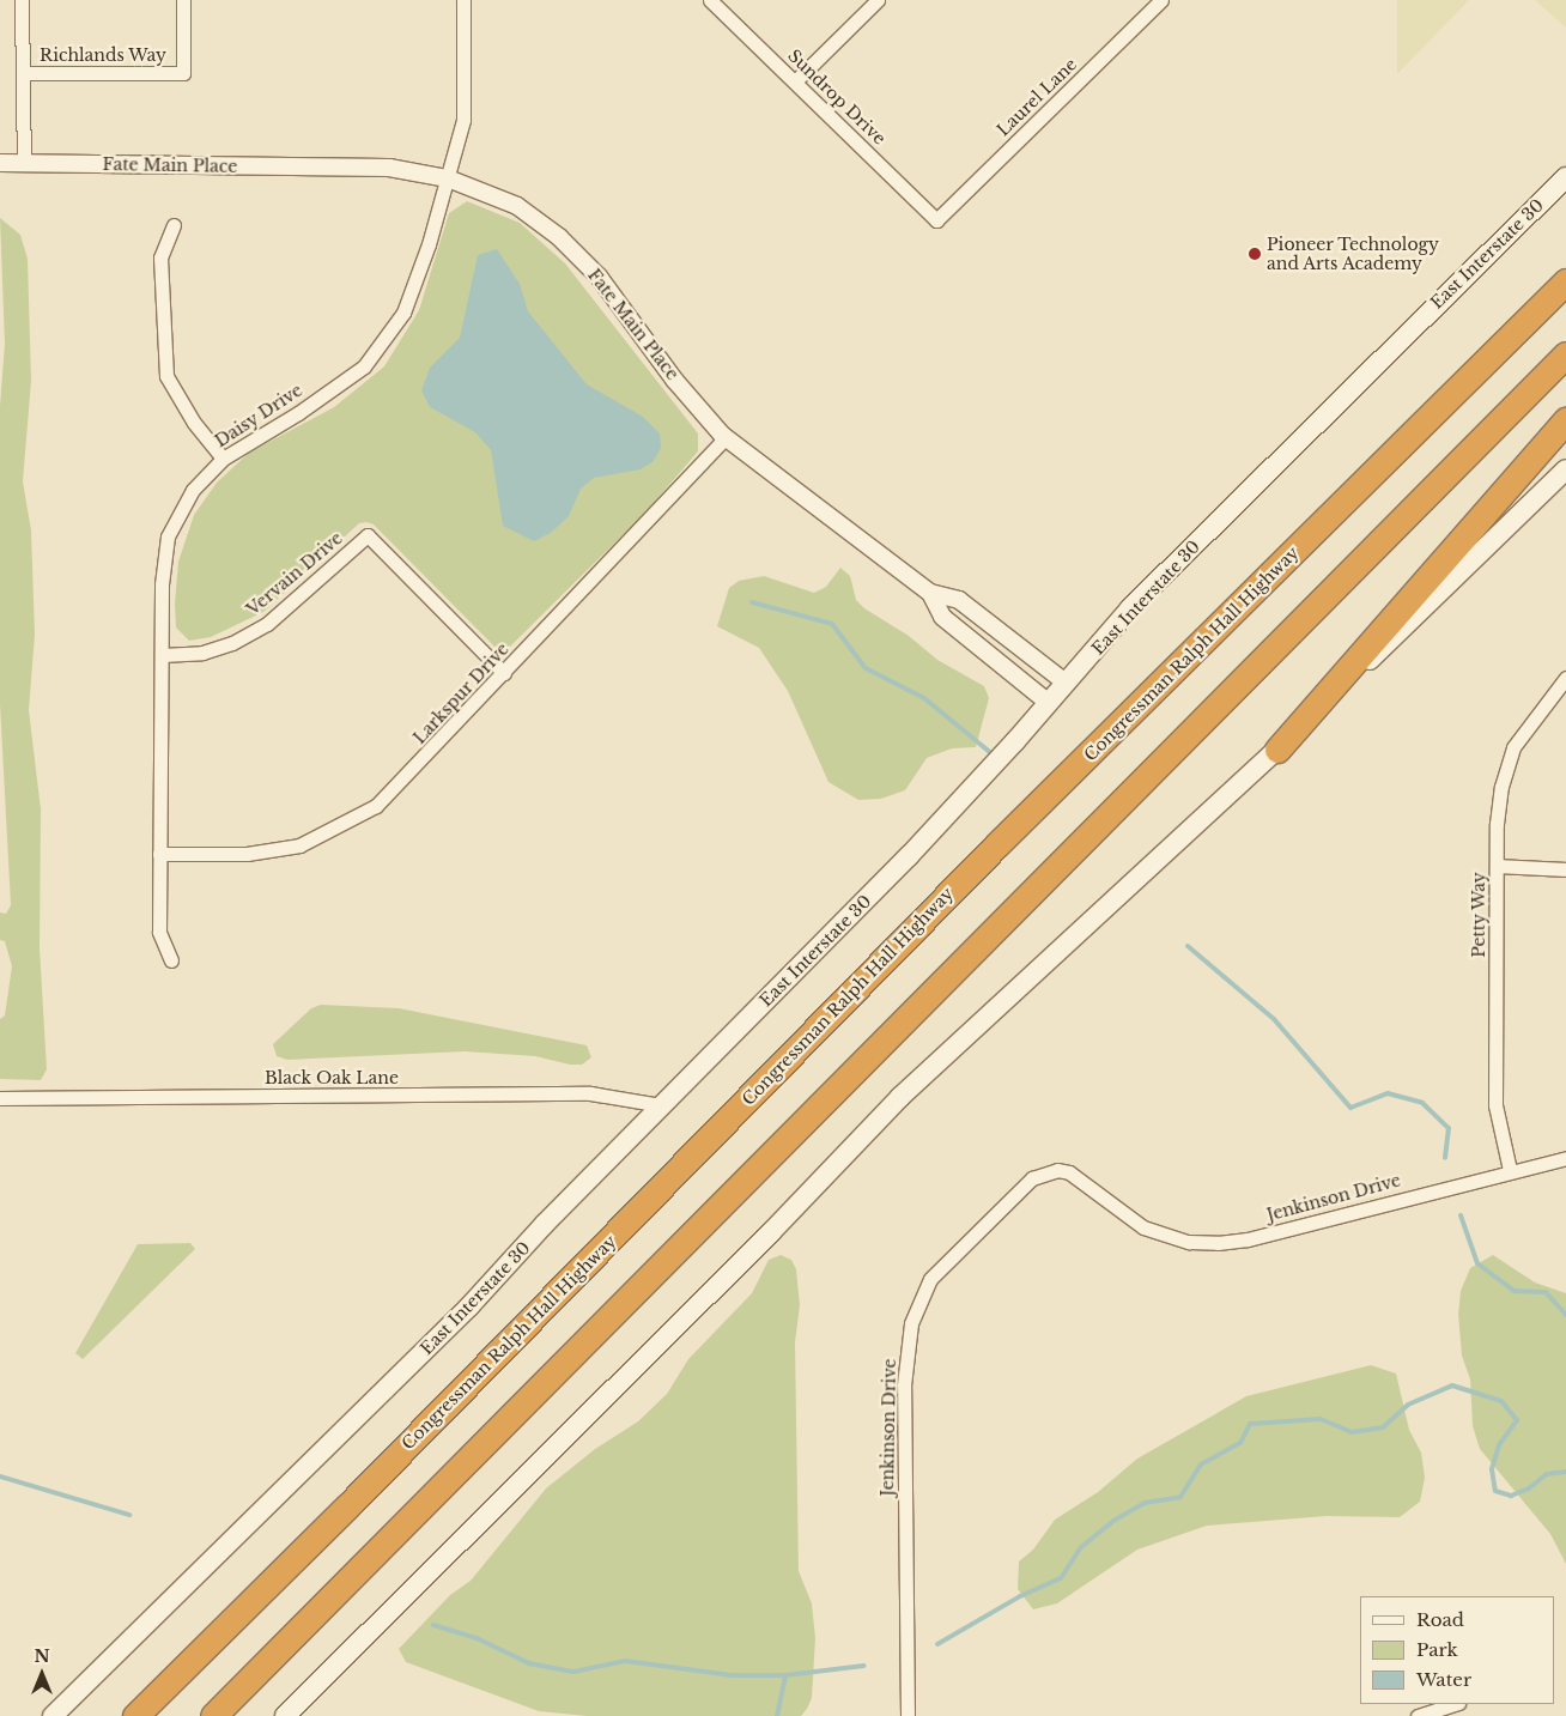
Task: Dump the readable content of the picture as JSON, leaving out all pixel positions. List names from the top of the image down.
{
  "streets": {
    "highway": ["Congressman Ralph Hall Highway"],
    "main road": ["East Interstate 30"],
    "street": [
      "Richlands Way",
      "Sundrop Drive",
      "Laurel Lane",
      "Fate Main Place",
      "Daisy Drive",
      "Vervain Drive",
      "Larkspur Drive",
      "Petty Way",
      "Black Oak Lane",
      "Jenkinson Drive"
    ]
  },
  "crossings": [
    ["Sundrop Drive", "Laurel Lane"],
    ["Fate Main Place", "East Interstate 30"],
    ["Fate Main Place", "Daisy Drive"],
    ["Fate Main Place", "Larkspur Drive"],
    ["East Interstate 30", "Black Oak Lane"],
    ["Daisy Drive", "Vervain Drive"],
    ["Daisy Drive", "Larkspur Drive"],
    ["Vervain Drive", "Larkspur Drive"],
    ["Petty Way", "Jenkinson Drive"]
  ],
  "places": ["Pioneer Technology and Arts Academy"],
  "legend": ["Road", "Park", "Water"],
  "north": "top"
}
